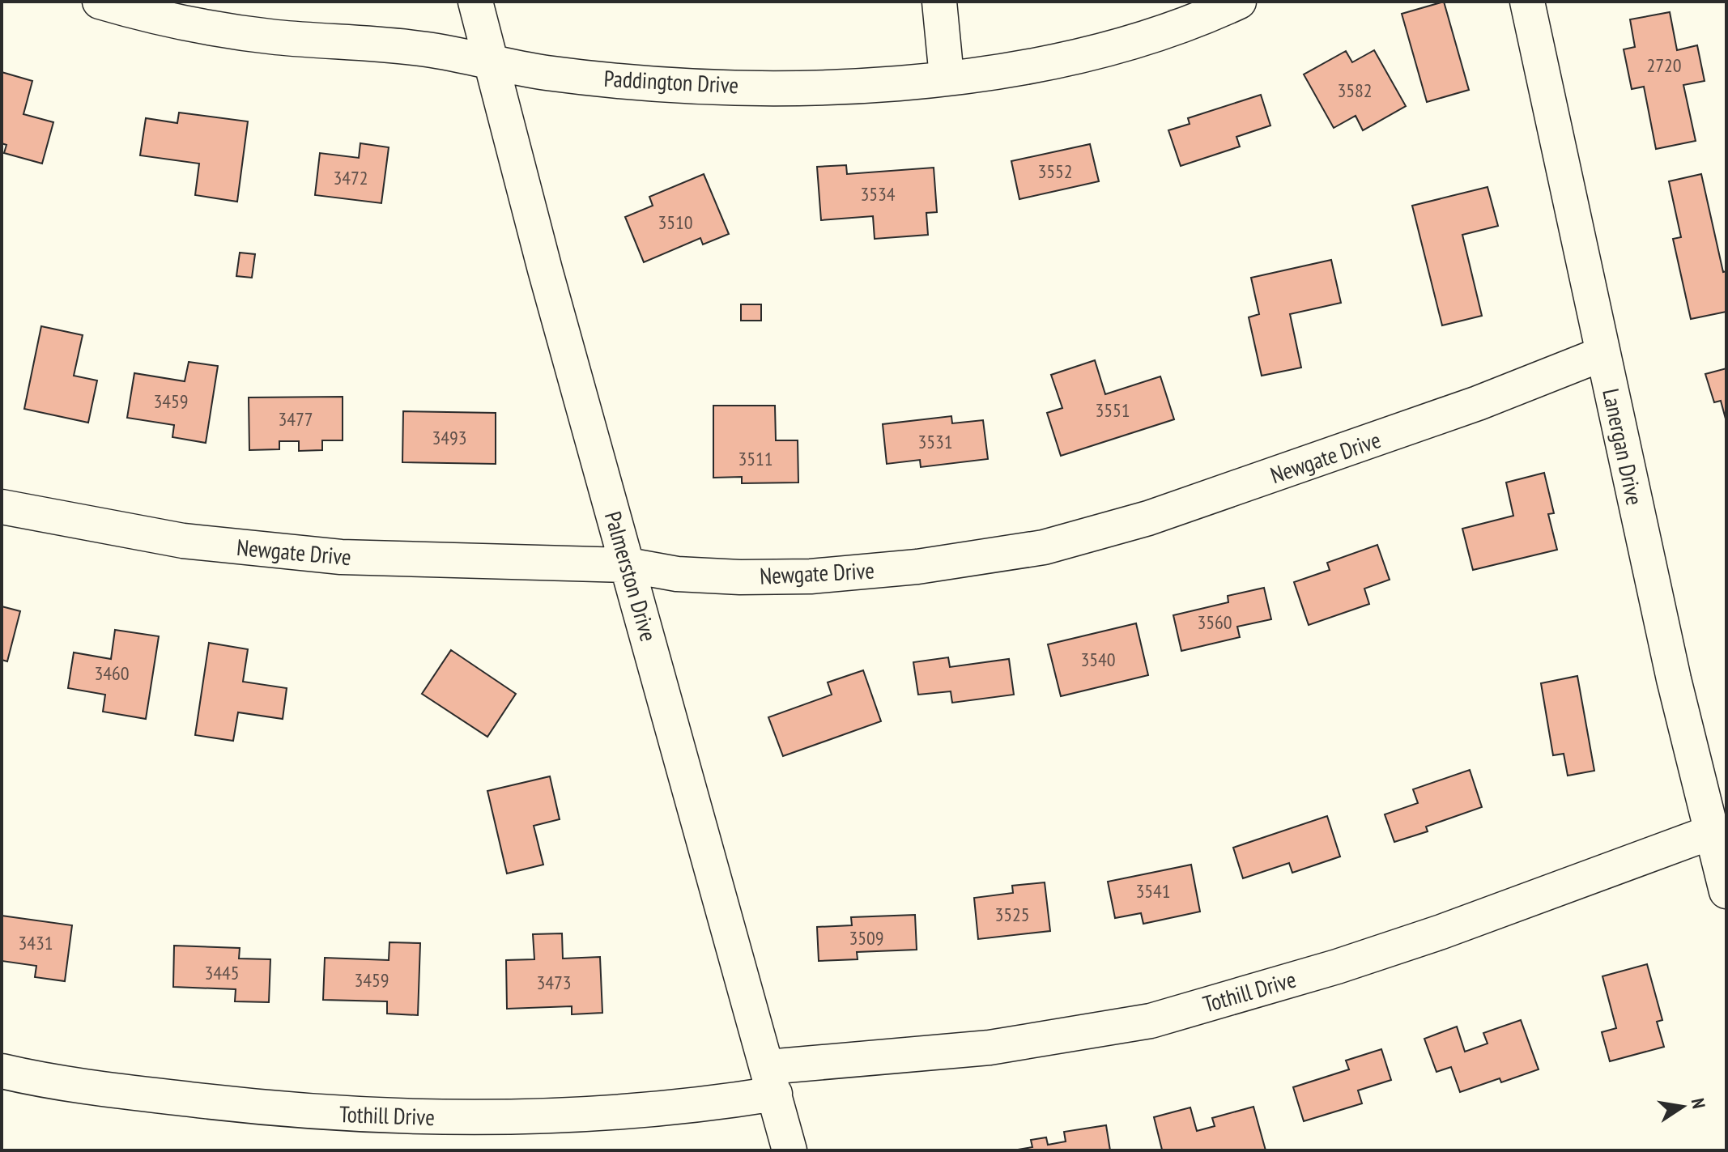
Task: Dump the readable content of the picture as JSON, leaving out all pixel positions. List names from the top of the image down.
{
  "streets": {
    "street": [
      "Paddington Drive",
      "Lanergan Drive",
      "Newgate Drive",
      "Palmerston Drive",
      "Tothill Drive"
    ]
  },
  "crossings": [
    ["Paddington Drive", "Palmerston Drive"],
    ["Lanergan Drive", "Newgate Drive"],
    ["Lanergan Drive", "Tothill Drive"],
    ["Newgate Drive", "Palmerston Drive"],
    ["Palmerston Drive", "Tothill Drive"]
  ],
  "house_numbers": [
    "2720",
    "3582",
    "3552",
    "3472",
    "3534",
    "3510",
    "3459",
    "3551",
    "3477",
    "3493",
    "3531",
    "3511",
    "3560",
    "3540",
    "3460",
    "3541",
    "3525",
    "3509",
    "3431",
    "3445",
    "3459",
    "3473"
  ],
  "north": "right"
}
